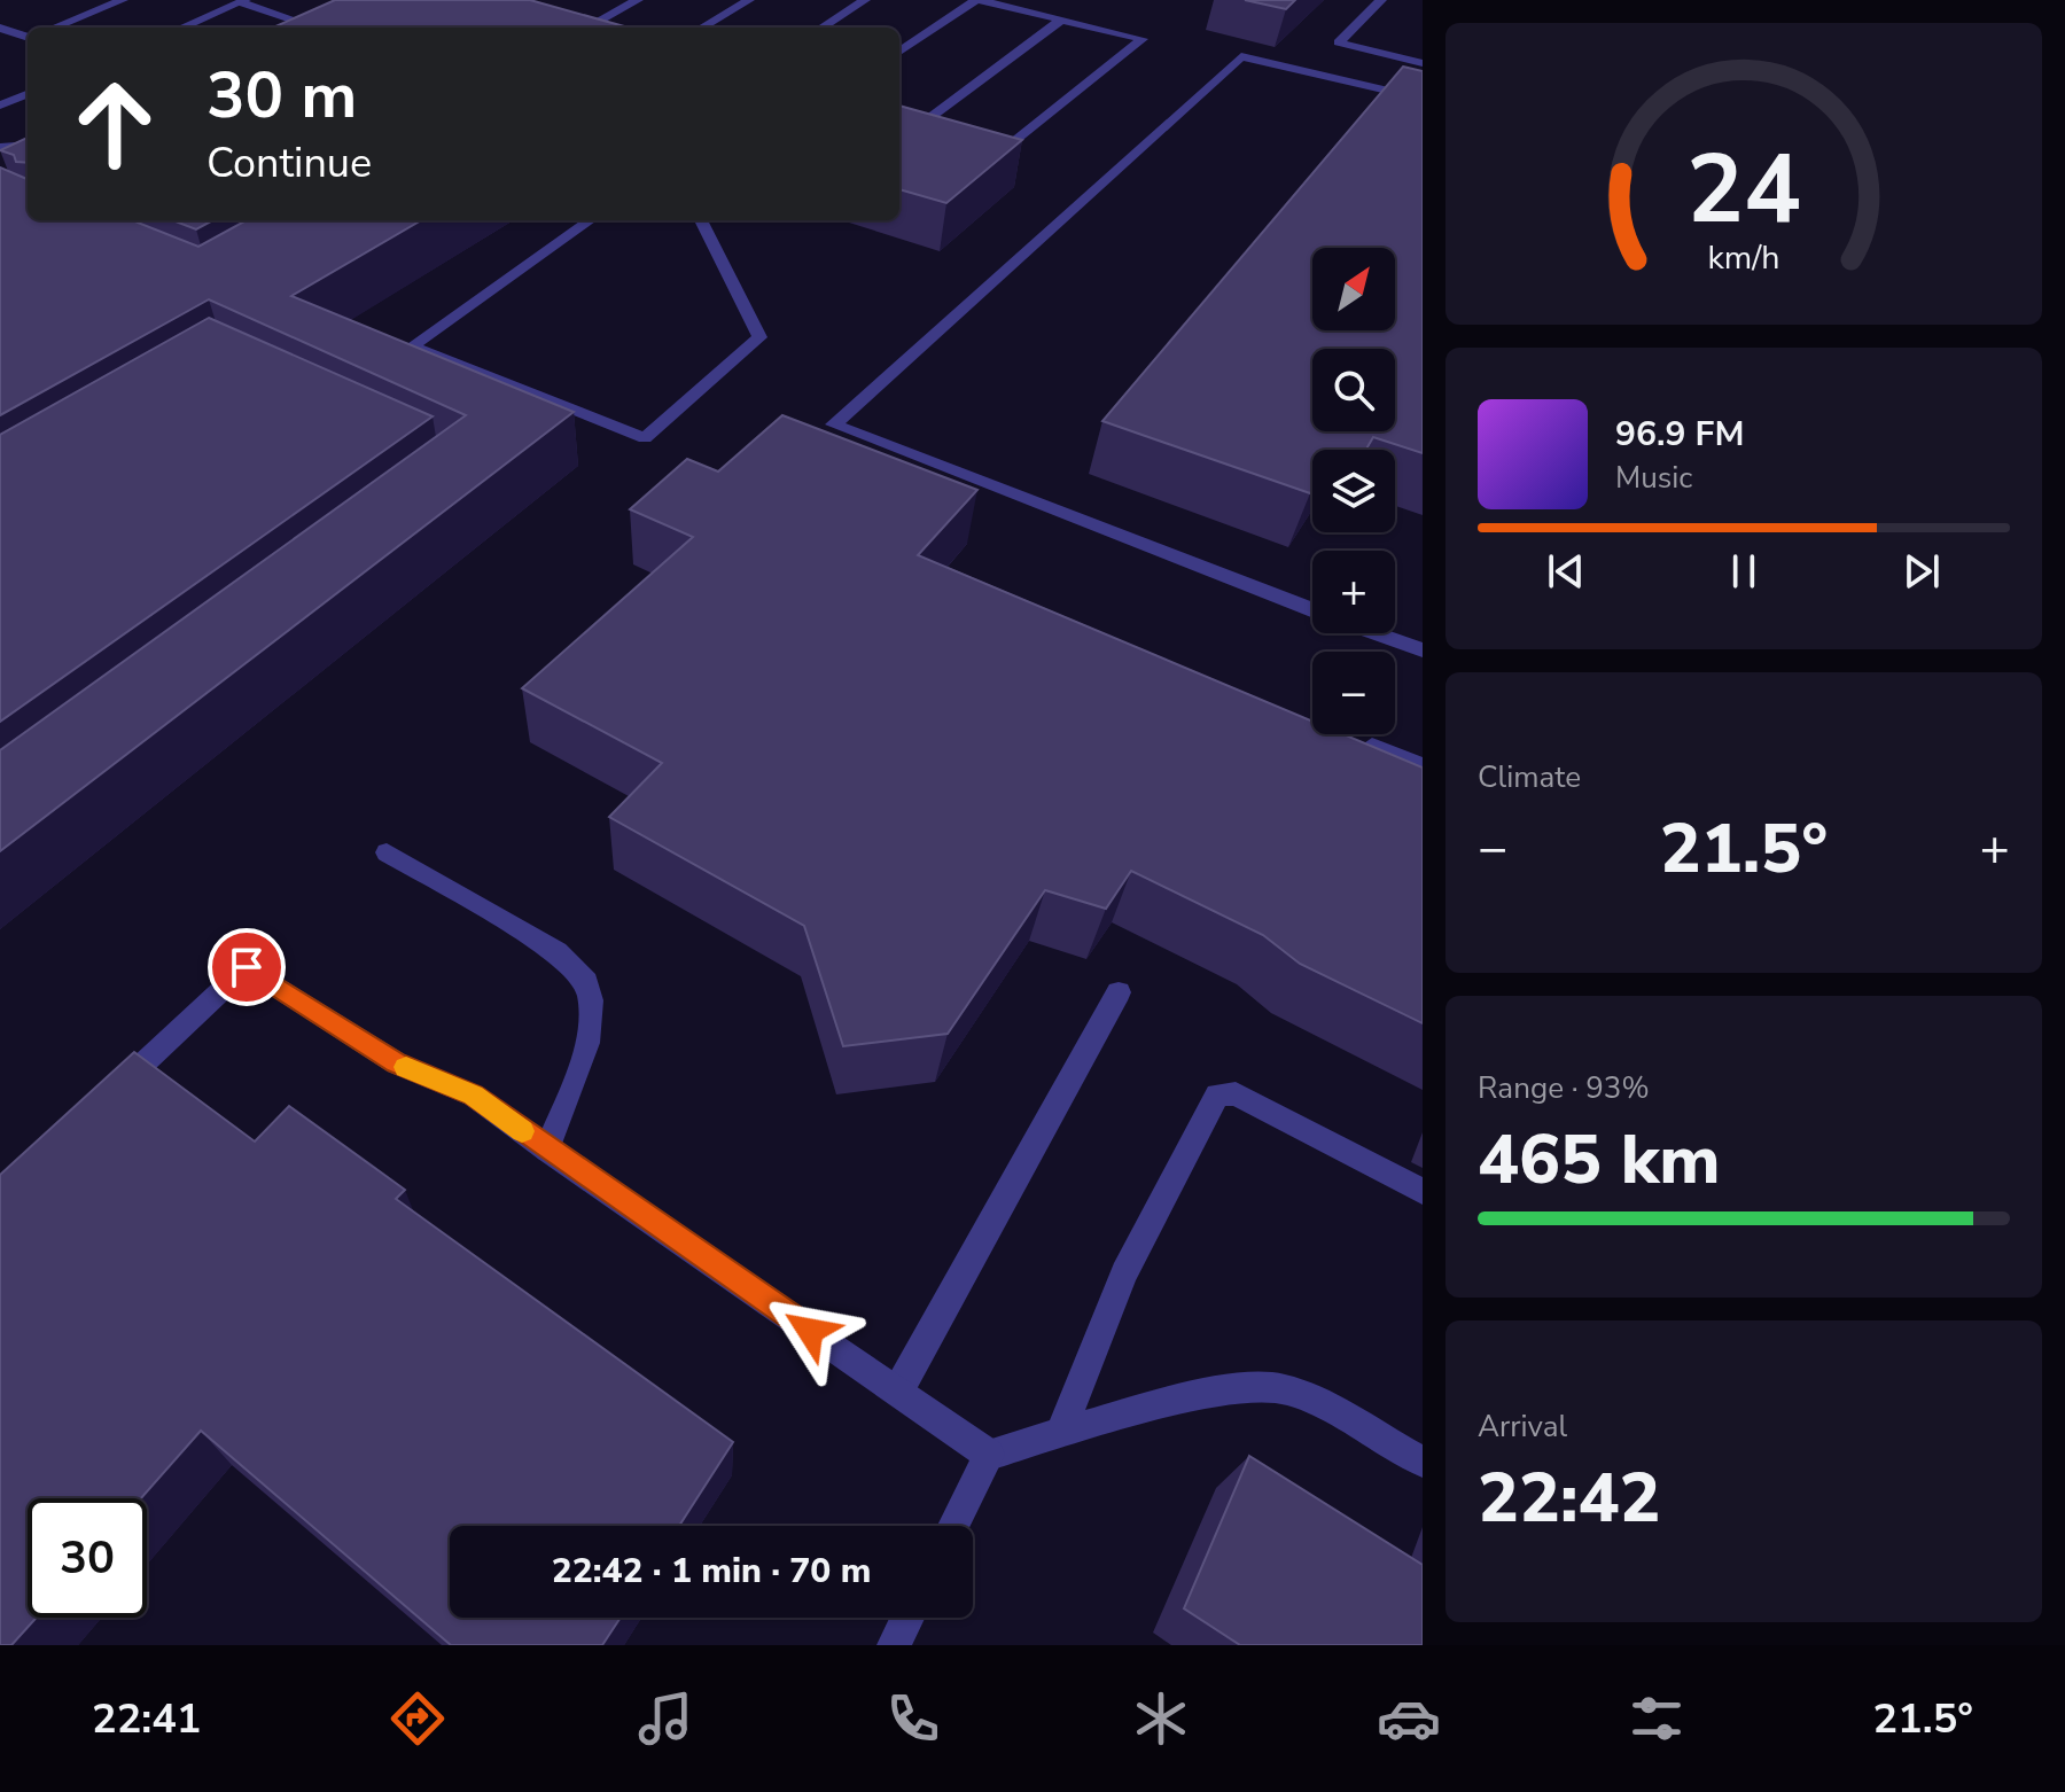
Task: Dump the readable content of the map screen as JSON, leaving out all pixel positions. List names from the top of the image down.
{
  "north": "top right",
  "page": {
    "turn": ["30 m", "Continue"],
    "map_buttons": ["+", "−"],
    "song": ["96.9 FM", "Music"],
    "tile": [
      "Climate",
      ["Range · 93%", "465 km"],
      ["Arrival", "22:42"]
    ],
    "heat": ["−", "21.5°", "+"],
    "limit": "30",
    "trip": "22:42 · 1 min · 70 m",
    "tabs": ["22:41", "21.5°"],
    "gauge": ["24", "km/h"]
  }
}
